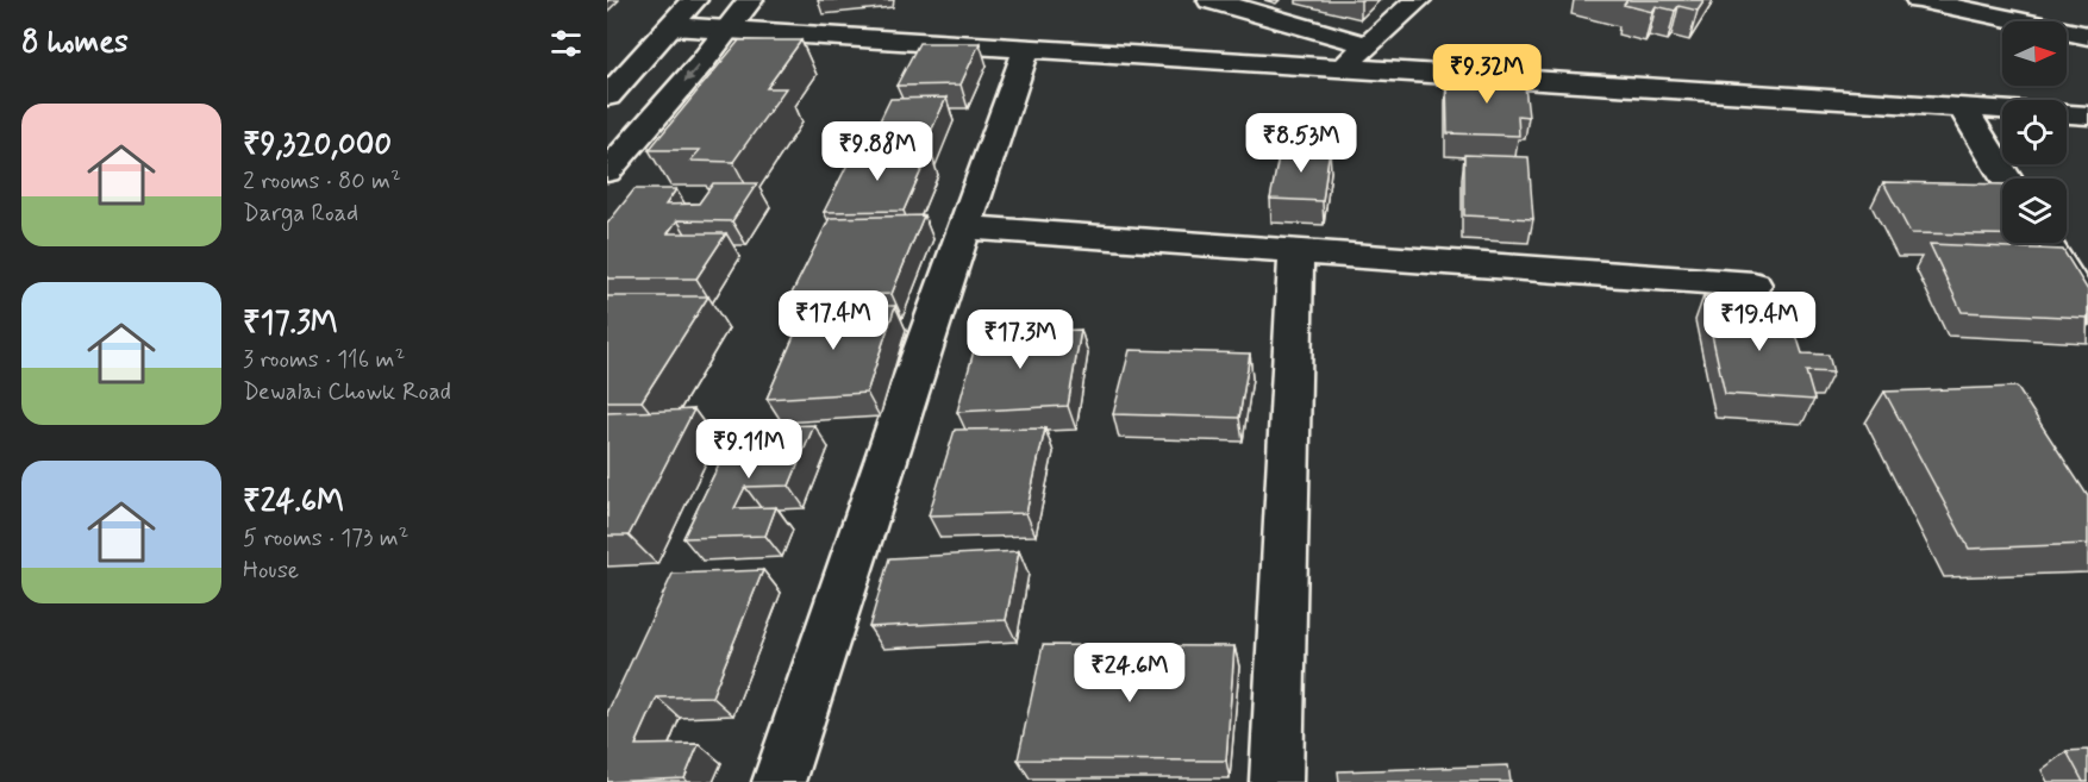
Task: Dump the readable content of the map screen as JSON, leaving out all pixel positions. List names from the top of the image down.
{
  "north": "right",
  "page": {
    "heading": "8 homes",
    "price": [
      "₹9.32M",
      "₹8.53M",
      "₹9.88M",
      "₹17.4M",
      "₹19.4M",
      "₹17.3M",
      "₹9.11M",
      "₹24.6M"
    ],
    "list": [
      {
        "name": "₹9,320,000",
        "note": "2 rooms · 80 m² · Darga Road"
      },
      {
        "name": "₹17.3M",
        "note": "3 rooms · 116 m² · Dewalai Chowk Road"
      },
      {
        "name": "₹24.6M",
        "note": "5 rooms · 173 m² · House"
      }
    ]
  }
}
